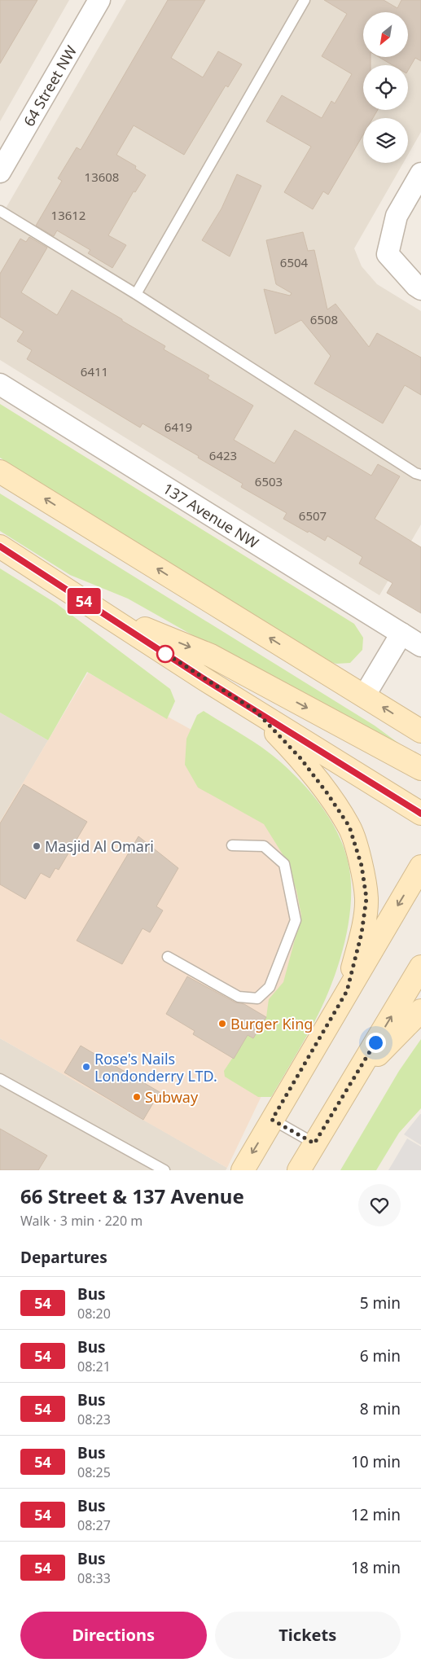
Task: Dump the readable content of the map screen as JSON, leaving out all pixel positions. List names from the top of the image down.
{
  "streets": {
    "street": ["64 Street NW", "137 Avenue NW"]
  },
  "places": [
    "Masjid Al Omari",
    "Burger King",
    "Rose's Nails Londonderry LTD.",
    "Subway"
  ],
  "lines": ["bus line 54"],
  "house_numbers": [
    "13608",
    "13612",
    "6504",
    "6508",
    "6411",
    "6419",
    "6423",
    "6503",
    "6507"
  ],
  "north": "bottom left",
  "page": {
    "on_map": "54",
    "heading": [
      ["66 Street & 137 Avenue", "Walk · 3 min · 220 m"],
      "Departures"
    ],
    "list": [
      {
        "mark": "54",
        "name": "Bus",
        "note": "08:20",
        "value": "5 min"
      },
      {
        "mark": "54",
        "name": "Bus",
        "note": "08:21",
        "value": "6 min"
      },
      {
        "mark": "54",
        "name": "Bus",
        "note": "08:23",
        "value": "8 min"
      },
      {
        "mark": "54",
        "name": "Bus",
        "note": "08:25",
        "value": "10 min"
      },
      {
        "mark": "54",
        "name": "Bus",
        "note": "08:27",
        "value": "12 min"
      },
      {
        "mark": "54",
        "name": "Bus",
        "note": "08:33",
        "value": "18 min"
      }
    ],
    "buttons": ["Directions", "Tickets"]
  }
}
